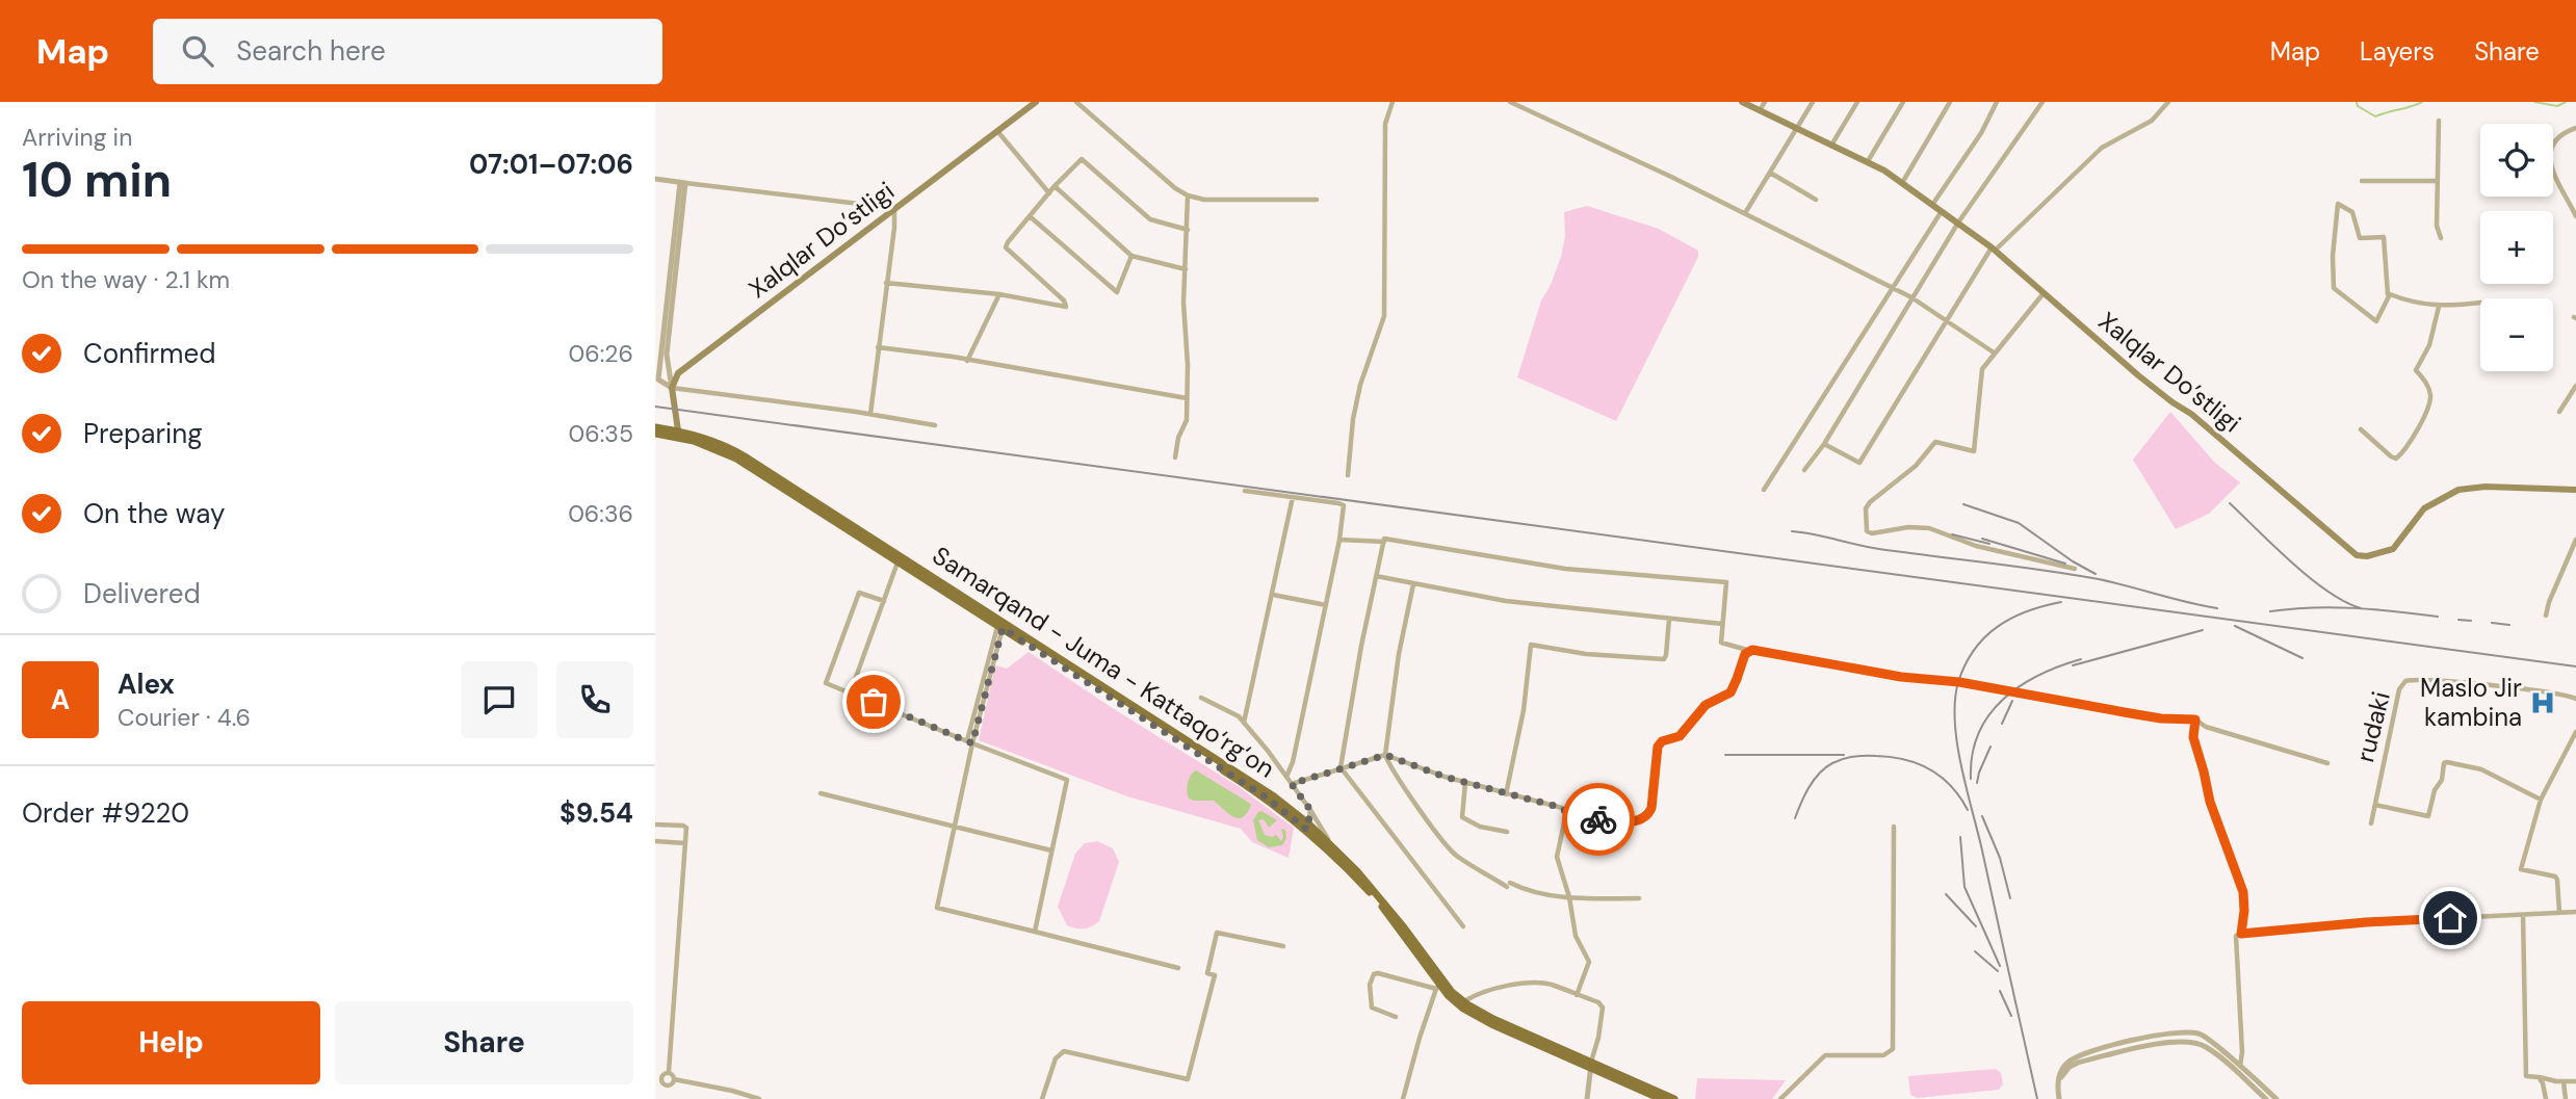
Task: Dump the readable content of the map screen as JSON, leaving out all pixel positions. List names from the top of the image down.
{
  "streets": {
    "main road": ["Xalqlar Do’stligi", "Samarqand - Juma - Kattaqo‘rg‘on"],
    "street": ["rudaki"]
  },
  "places": {
    "hospital": ["Maslo Jir kambina"]
  },
  "page": {
    "header": "Map",
    "search": "Search here",
    "nav": ["Map", "Layers", "Share"],
    "heading": ["10 min", "Arriving in", "07:01–07:06"],
    "panel": [
      "Alex",
      "Courier · 4.6",
      "Order #9220",
      "$9.54"
    ],
    "map_buttons": ["+", "−"],
    "bar": "On the way · 2.1 km",
    "list": [
      ["Confirmed", "06:26"],
      ["Preparing", "06:35"],
      ["On the way", "06:36"],
      "Delivered"
    ],
    "round": "A",
    "buttons": ["Help", "Share"]
  }
}
